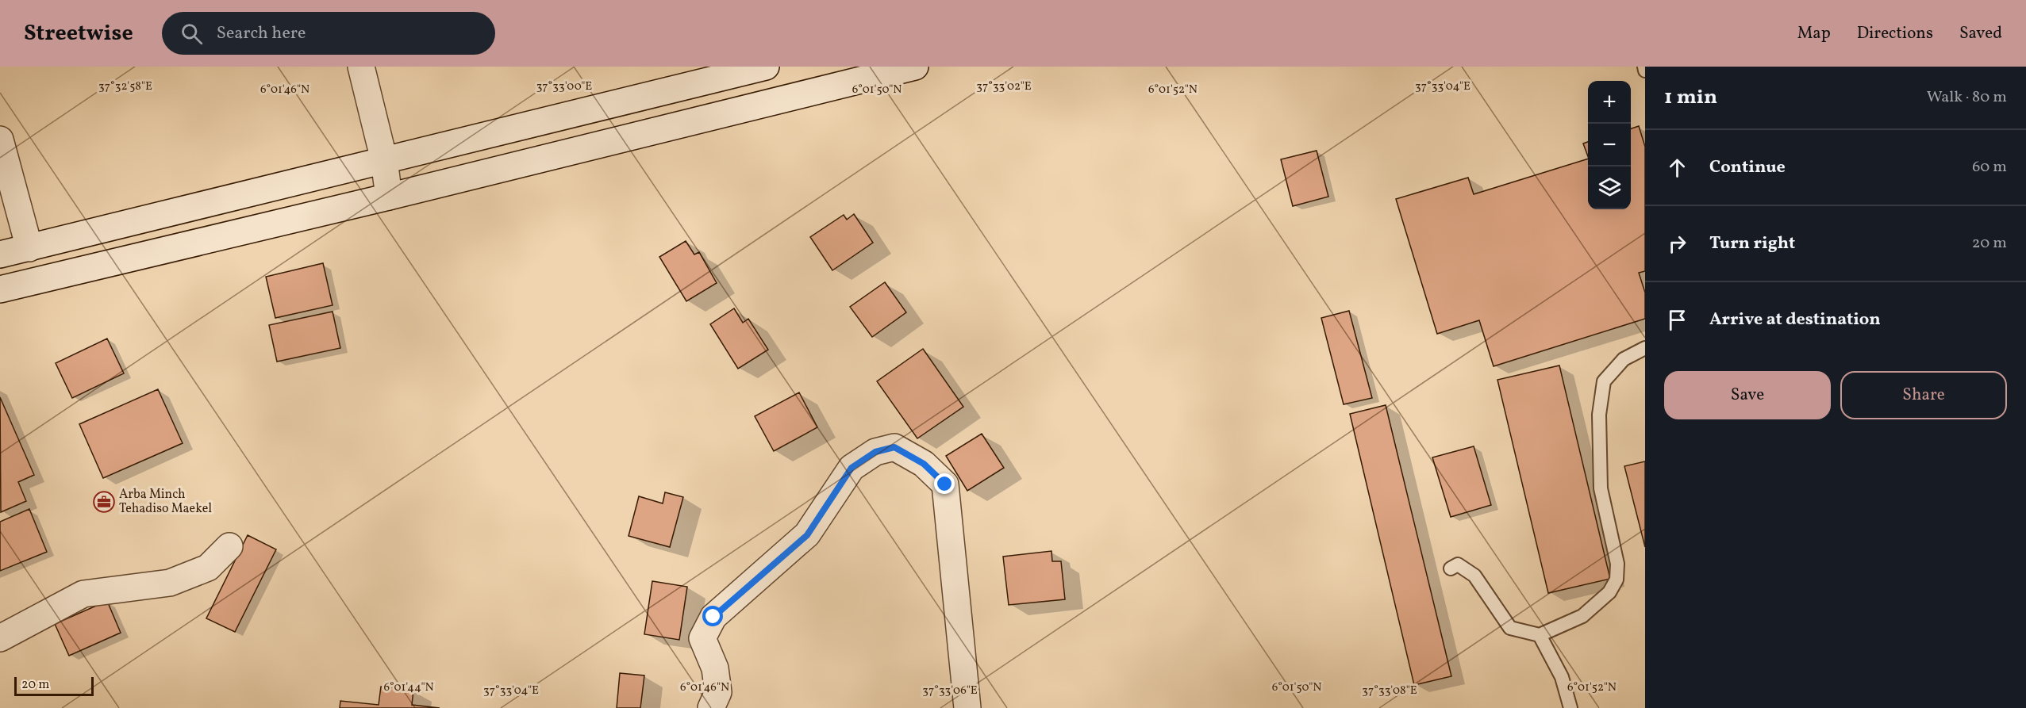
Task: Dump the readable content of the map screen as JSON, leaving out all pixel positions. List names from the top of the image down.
{
  "places": {
    "office": ["Arba Minch Tehadiso Maekel"]
  },
  "scale_bar": "20 m",
  "page": {
    "header": "Streetwise",
    "search": "Search here",
    "nav": ["Map", "Directions", "Saved"],
    "heading": ["1 min", "Walk · 80 m"],
    "map_buttons": ["+", "−"],
    "list": [
      ["Continue", "60 m"],
      ["Turn right", "20 m"],
      "Arrive at destination"
    ],
    "buttons": ["Save", "Share"],
    "scale": "20 m"
  },
  "coordinates": [
    "37°33'00\"E",
    "37°32'58\"E",
    "37°33'02\"E",
    "37°33'04\"E",
    "6°01'46\"N",
    "6°01'52\"N",
    "6°01'50\"N",
    "6°01'44\"N",
    "37°33'06\"E",
    "37°33'08\"E"
  ]
}
